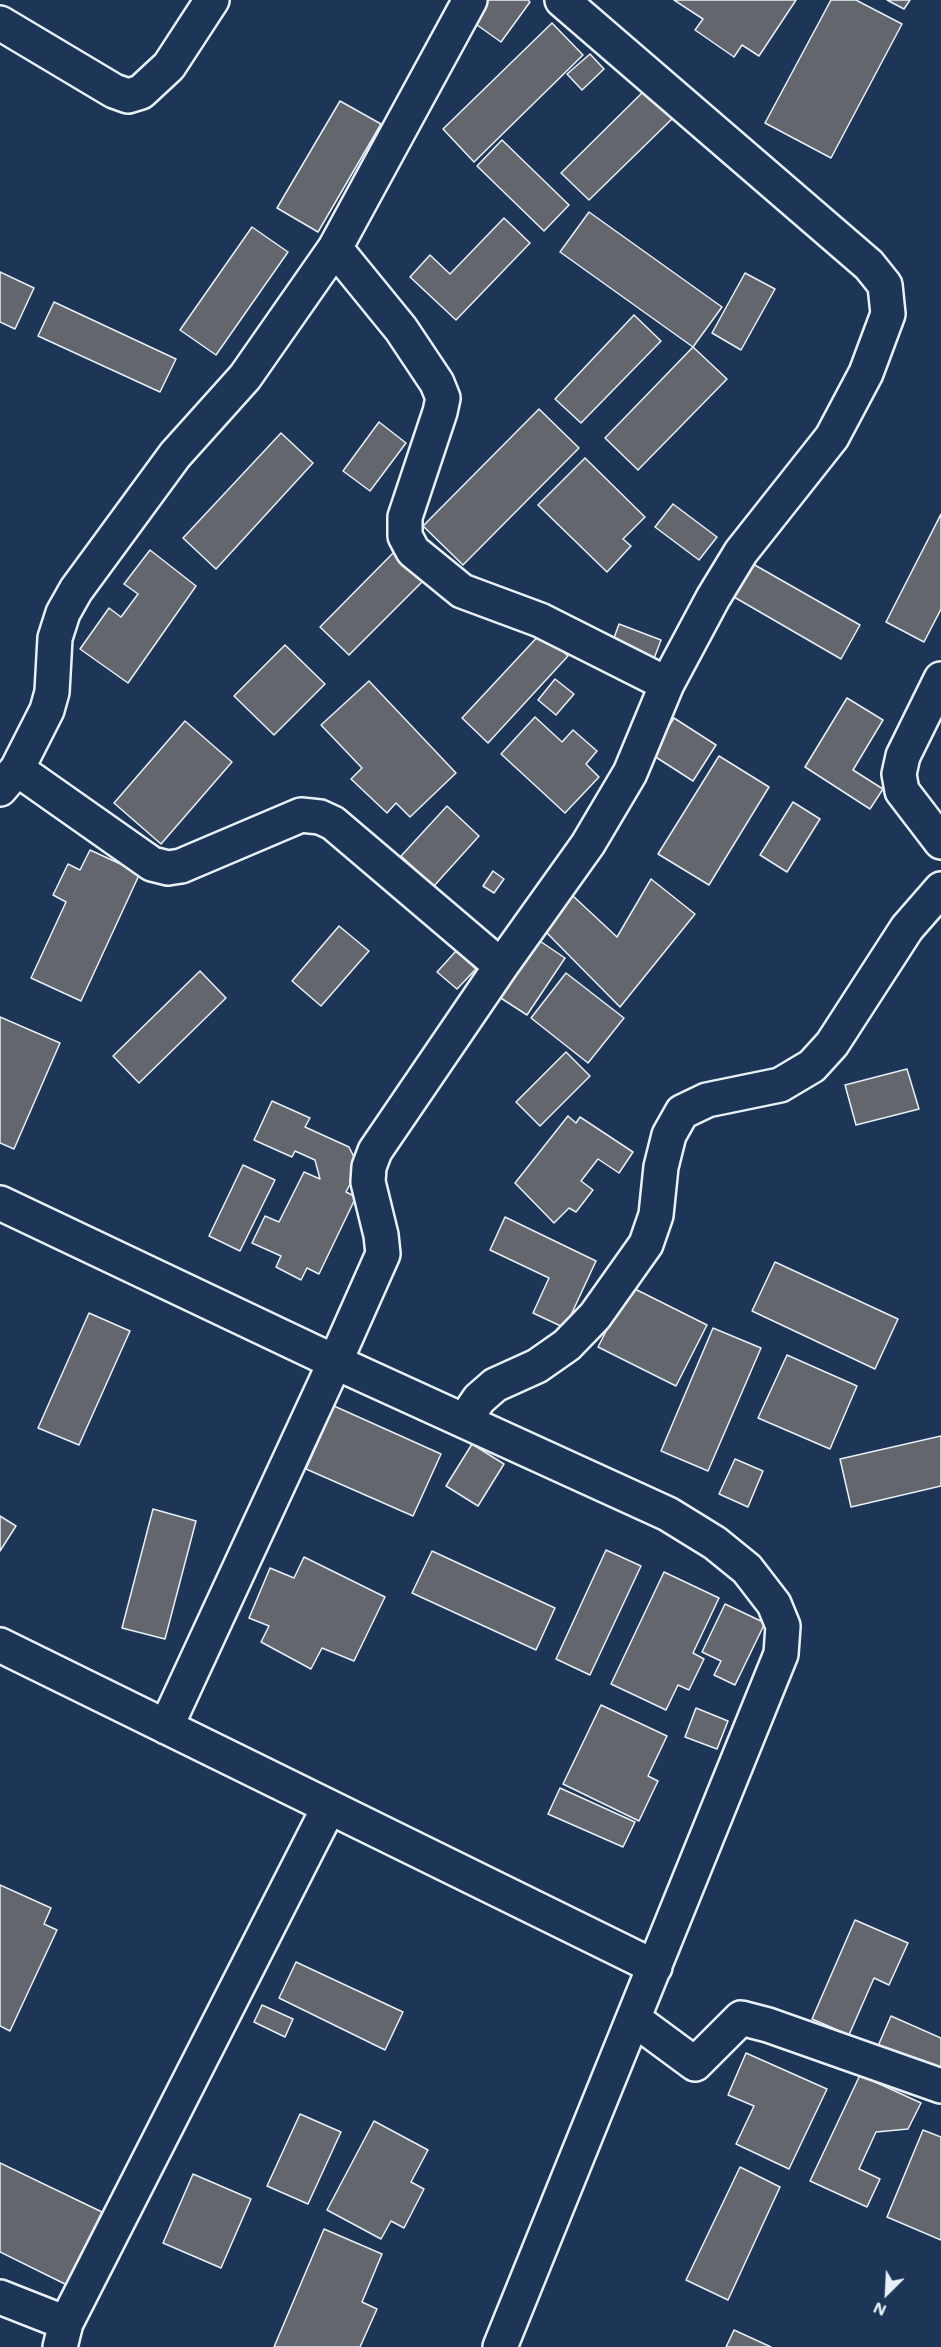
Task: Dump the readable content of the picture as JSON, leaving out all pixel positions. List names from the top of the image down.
{
  "north": "bottom left"
}
